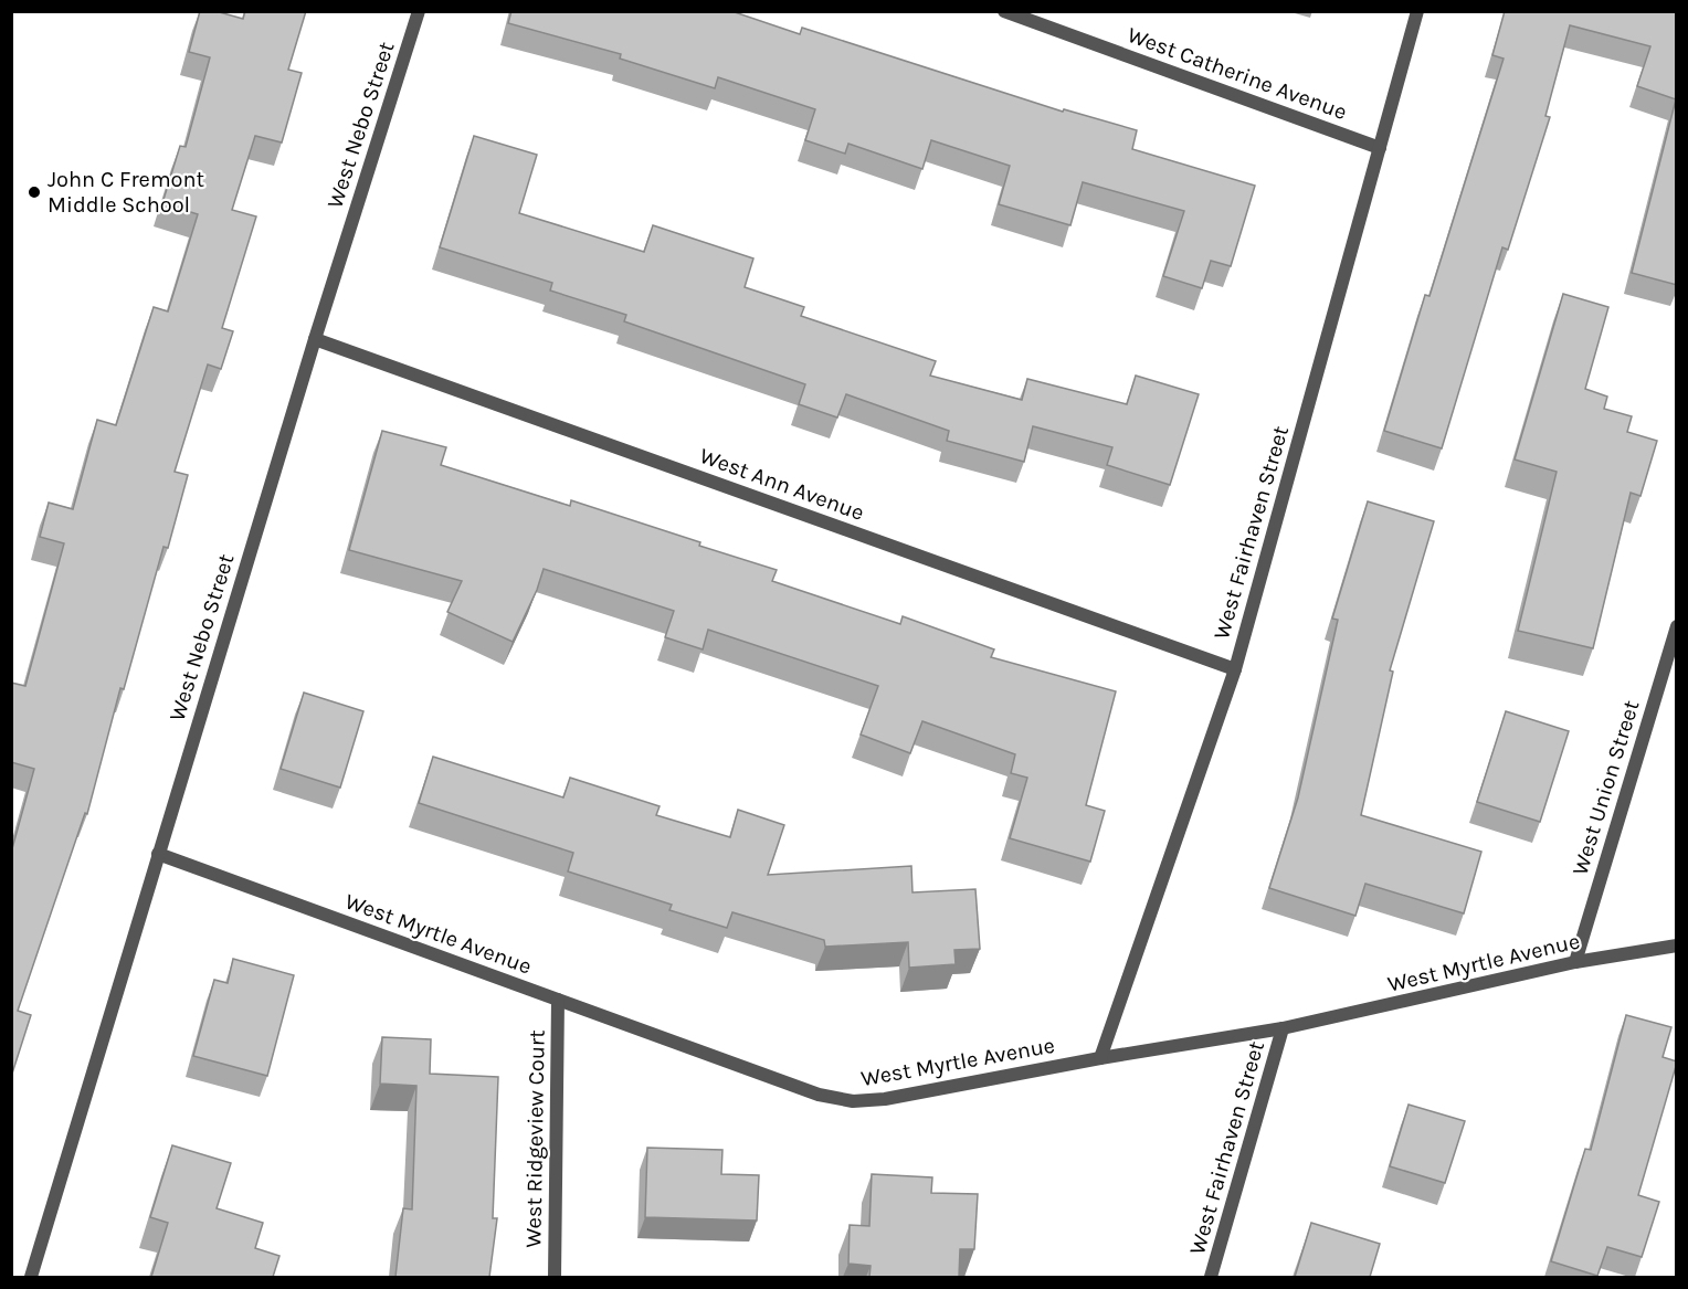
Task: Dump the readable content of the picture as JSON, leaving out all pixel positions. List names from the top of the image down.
{
  "streets": {
    "street": [
      "West Catherine Avenue",
      "West Nebo Street",
      "West Ann Avenue",
      "West Fairhaven Street",
      "West Union Street",
      "West Myrtle Avenue",
      "West Ridgeview Court"
    ]
  },
  "crossings": [
    ["West Catherine Avenue", "West Fairhaven Street"],
    ["West Nebo Street", "West Ann Avenue"],
    ["West Nebo Street", "West Myrtle Avenue"],
    ["West Ann Avenue", "West Fairhaven Street"],
    ["West Fairhaven Street", "West Myrtle Avenue"],
    ["West Union Street", "West Myrtle Avenue"],
    ["West Myrtle Avenue", "West Ridgeview Court"]
  ],
  "places": ["John C Fremont Middle School"]
}
